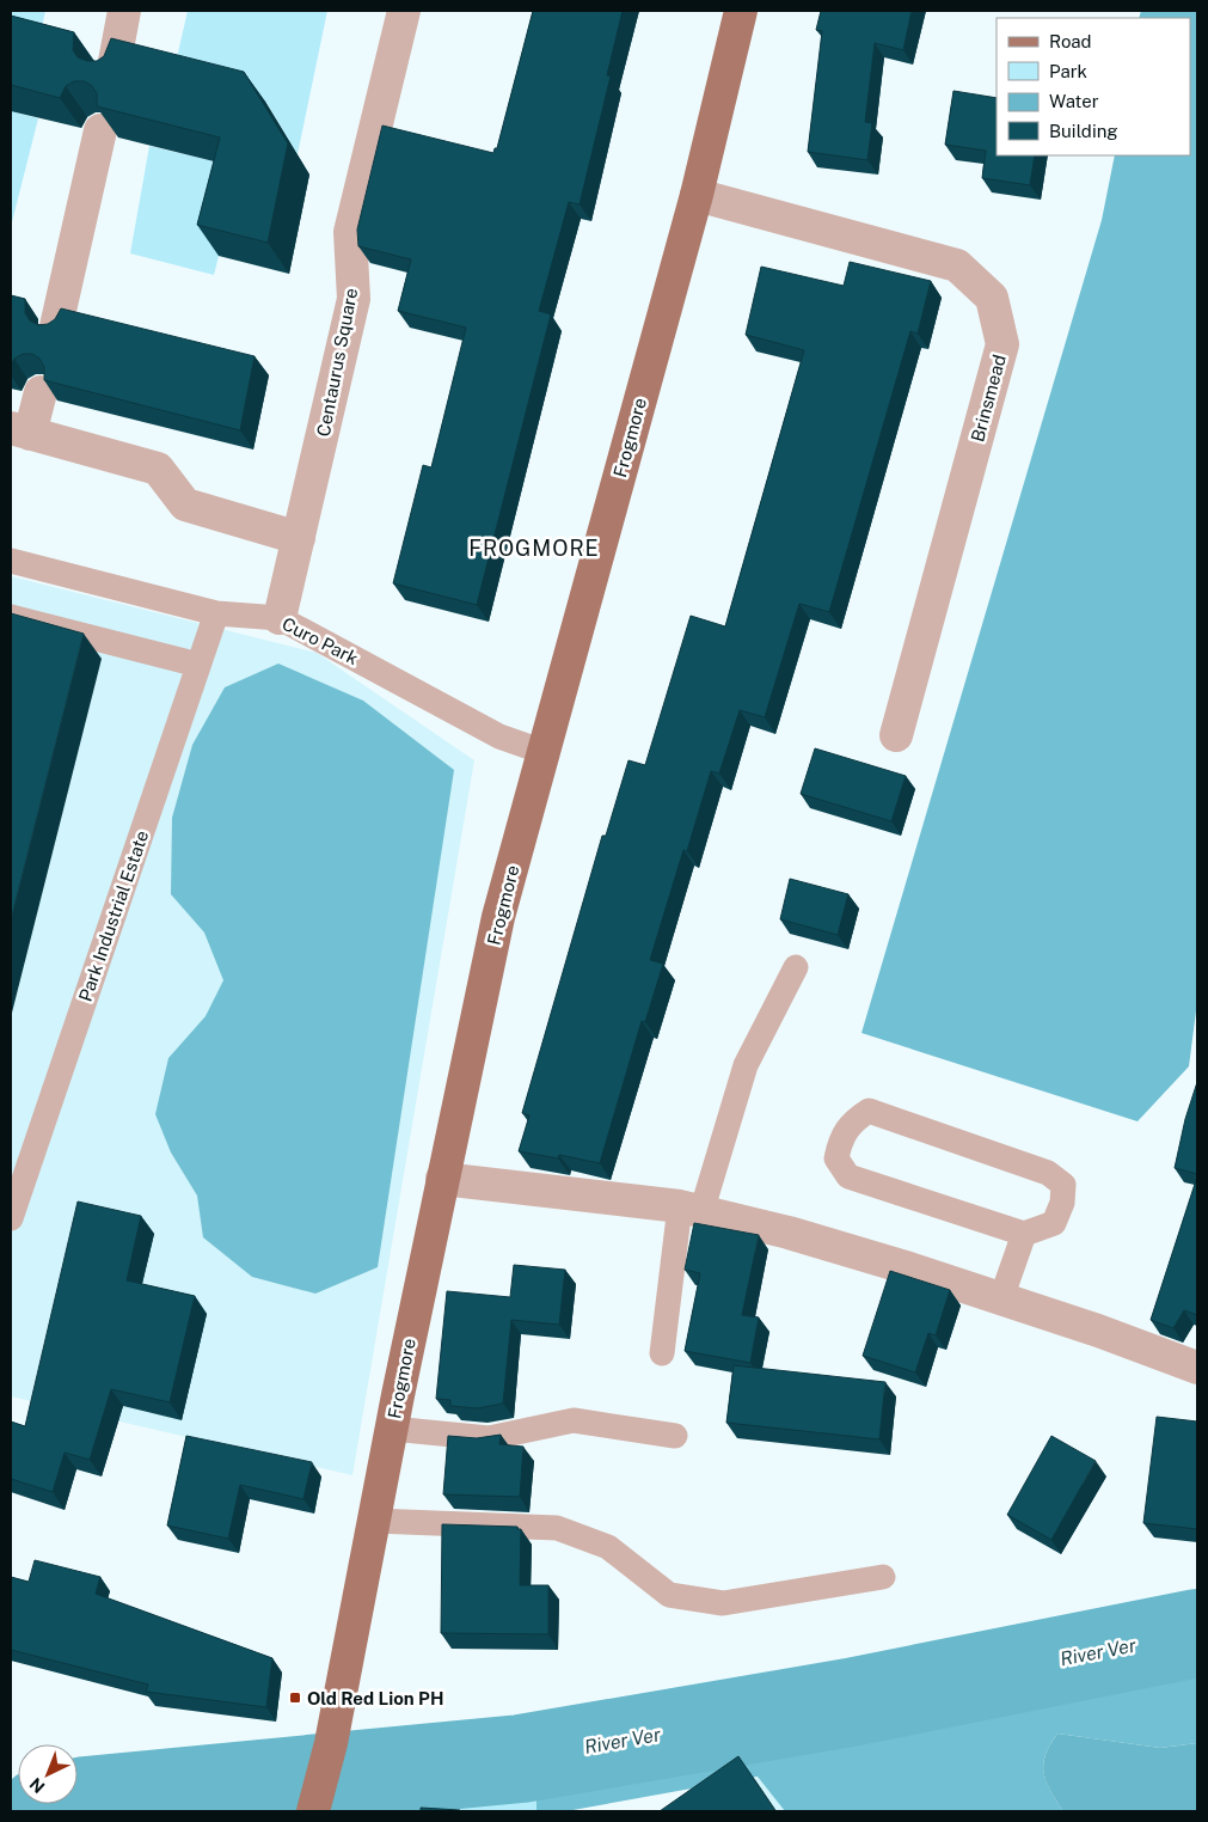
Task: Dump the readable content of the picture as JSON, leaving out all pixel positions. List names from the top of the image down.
{
  "streets": {
    "main road": ["Frogmore"],
    "street": ["Centaurus Square", "Brinsmead"],
    "lane": ["Curo Park", "Park Industrial Estate"]
  },
  "crossings": [
    ["Centaurus Square", "Curo Park"],
    ["Brinsmead", "Frogmore"],
    ["Frogmore", "Curo Park"],
    ["Curo Park", "Park Industrial Estate"]
  ],
  "districts": ["FROGMORE"],
  "water": ["River Ver"],
  "places": {
    "transit": ["Old Red Lion PH"]
  },
  "legend": [
    "Road",
    "Park",
    "Water",
    "Building"
  ],
  "north": "bottom left"
}
